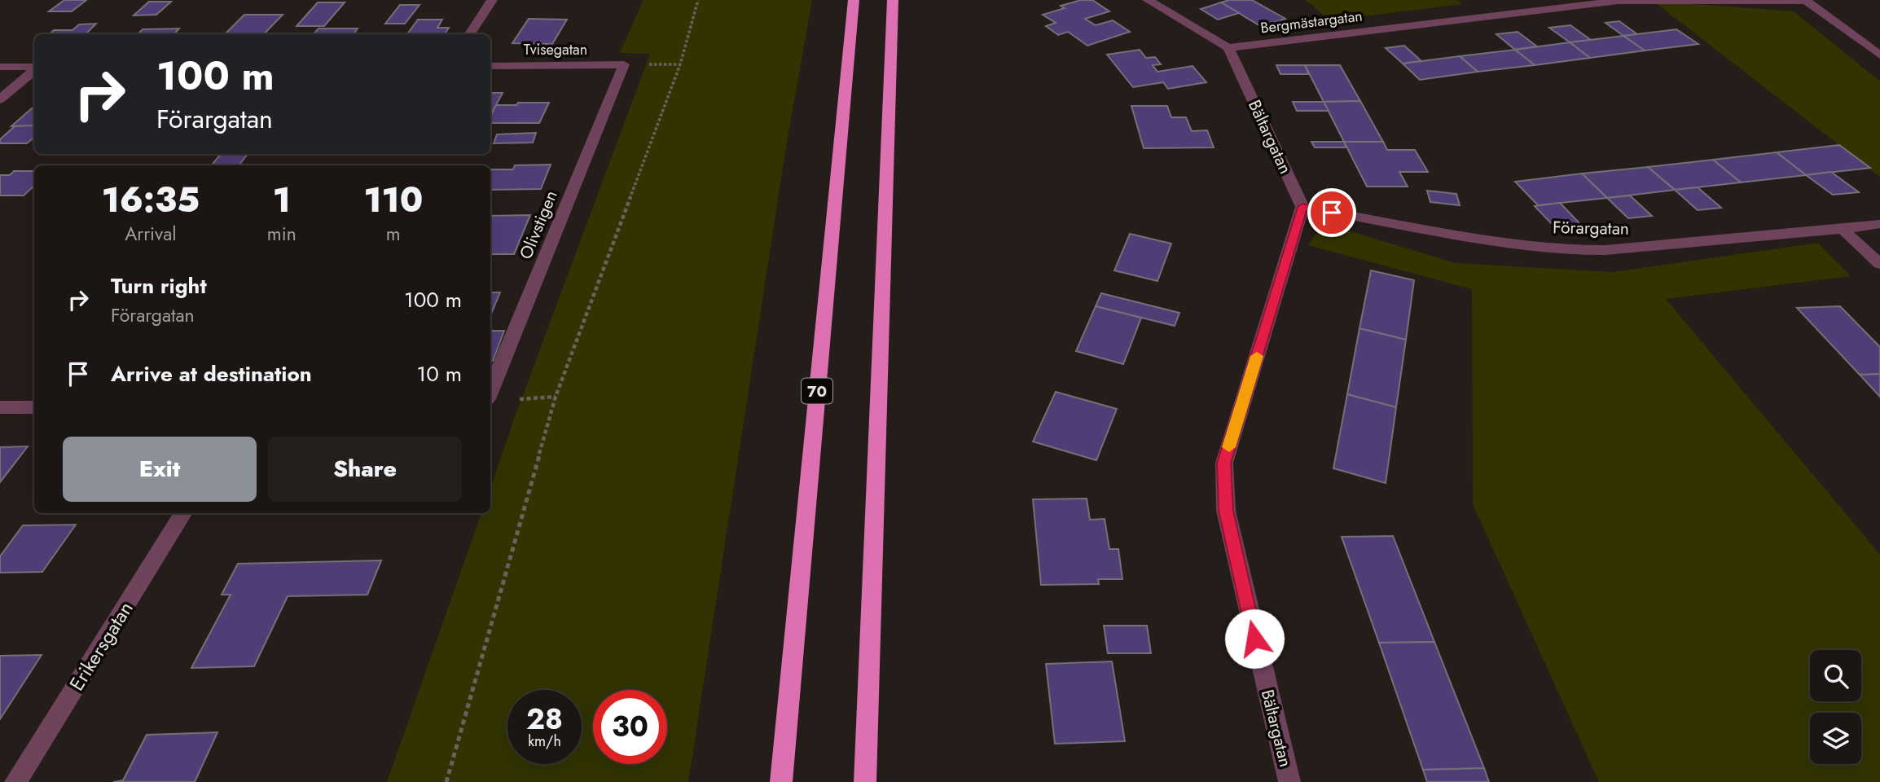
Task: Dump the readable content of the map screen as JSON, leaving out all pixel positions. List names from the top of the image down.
{
  "streets": {
    "highway": ["70"],
    "street": [
      "Bergmästargatan",
      "Tvisegatan",
      "Bältargatan",
      "Olivstigen",
      "Förargatan",
      "Erikersgatan"
    ]
  },
  "crossings": [
    ["Bergmästargatan", "Bältargatan"],
    ["Tvisegatan", "Olivstigen"],
    ["Bältargatan", "Förargatan"]
  ],
  "page": {
    "turn": ["100 m", "Förargatan"],
    "eta": [
      "16:35",
      "Arrival",
      "1",
      "min",
      "110",
      "m"
    ],
    "list": [
      {
        "name": "Turn right",
        "note": "Förargatan",
        "value": "100 m"
      },
      {
        "name": "Arrive at destination",
        "value": "10 m"
      }
    ],
    "buttons": ["Exit", "Share"],
    "speed": "28 km/h",
    "limit": "30"
  }
}
